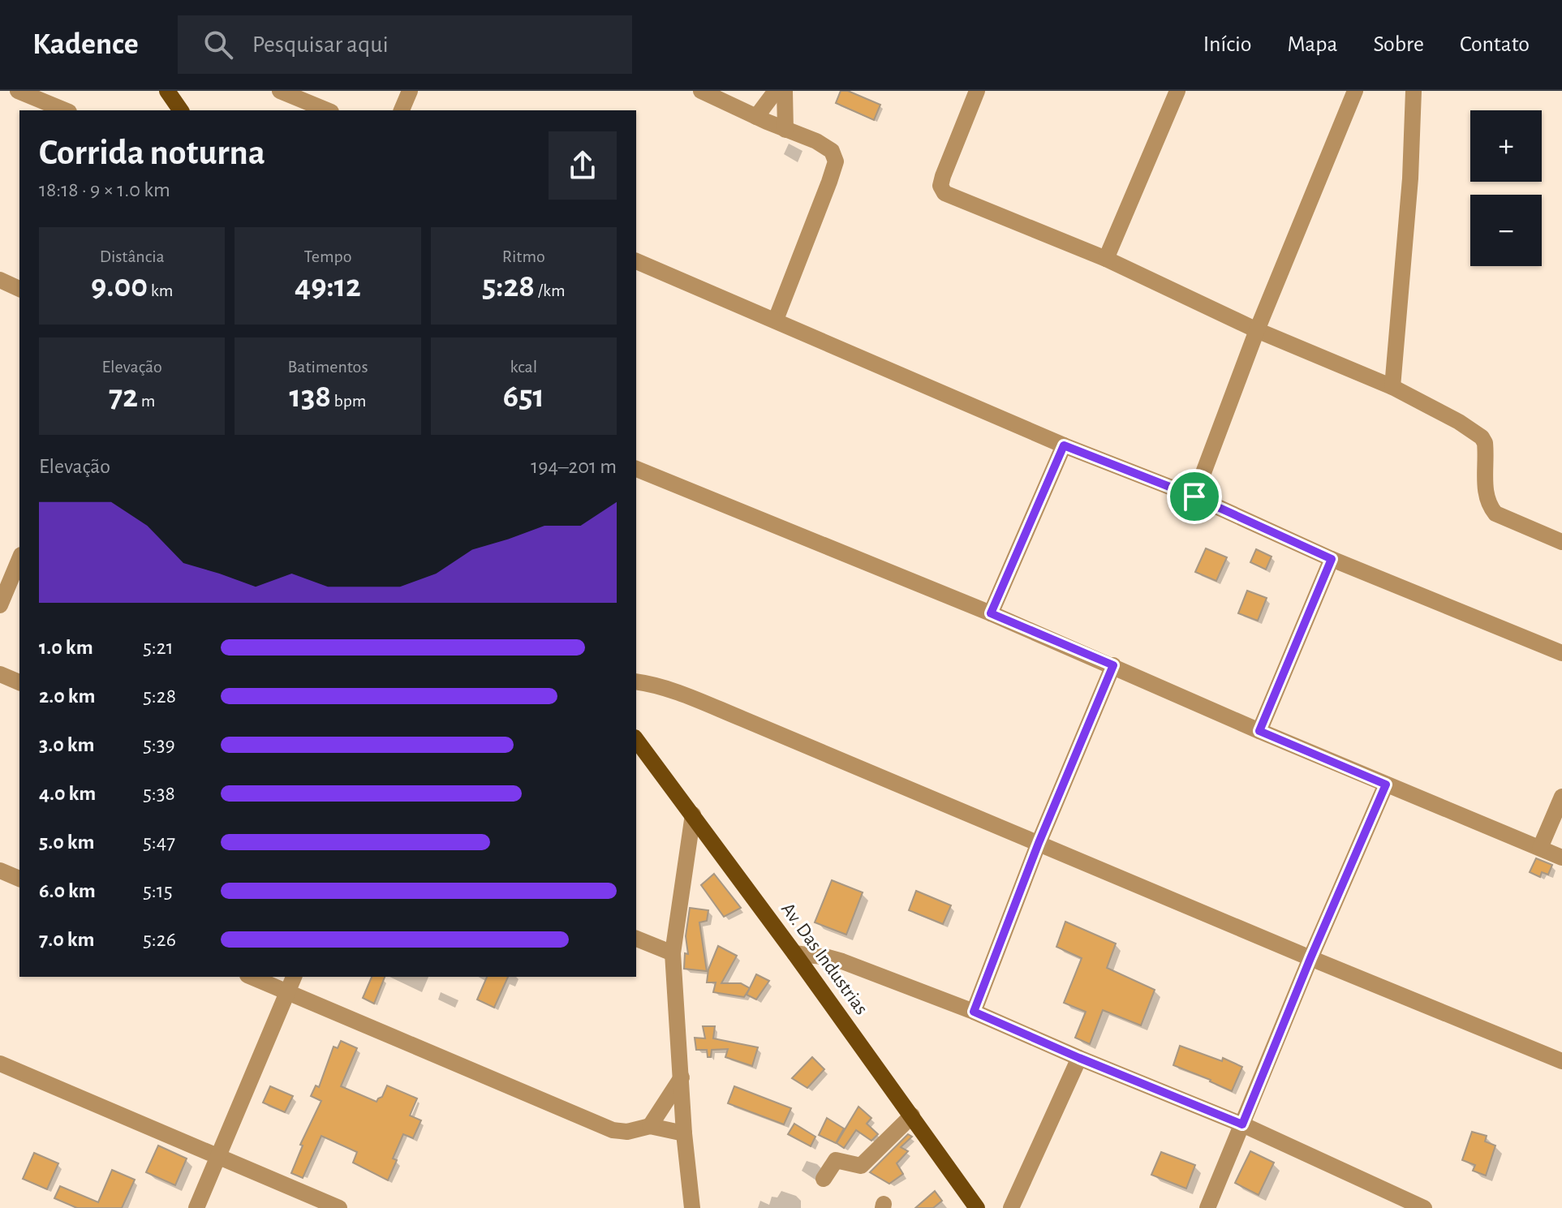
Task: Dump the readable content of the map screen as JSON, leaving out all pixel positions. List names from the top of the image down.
{
  "streets": {
    "main road": ["Av. Das Industrias"]
  },
  "page": {
    "header": "Kadence",
    "search": "Pesquisar aqui",
    "nav": [
      "Início",
      "Mapa",
      "Sobre",
      "Contato"
    ],
    "map_buttons": ["+", "−"],
    "heading": ["Corrida noturna", "18:18 · 9 × 1.0 km"],
    "stats": [
      ["Distância", "9.00 km"],
      ["Tempo", "49:12"],
      ["Ritmo", "5:28 /km"],
      ["Elevação", "72 m"],
      ["Batimentos", "138 bpm"],
      ["kcal", "651"]
    ],
    "chart": ["Elevação", "194–201 m"],
    "list": [
      {
        "name": "1.0 km",
        "note": "5:21"
      },
      {
        "name": "2.0 km",
        "note": "5:28"
      },
      {
        "name": "3.0 km",
        "note": "5:39"
      },
      {
        "name": "4.0 km",
        "note": "5:38"
      },
      {
        "name": "5.0 km",
        "note": "5:47"
      },
      {
        "name": "6.0 km",
        "note": "5:15"
      },
      {
        "name": "7.0 km",
        "note": "5:26"
      }
    ]
  }
}
